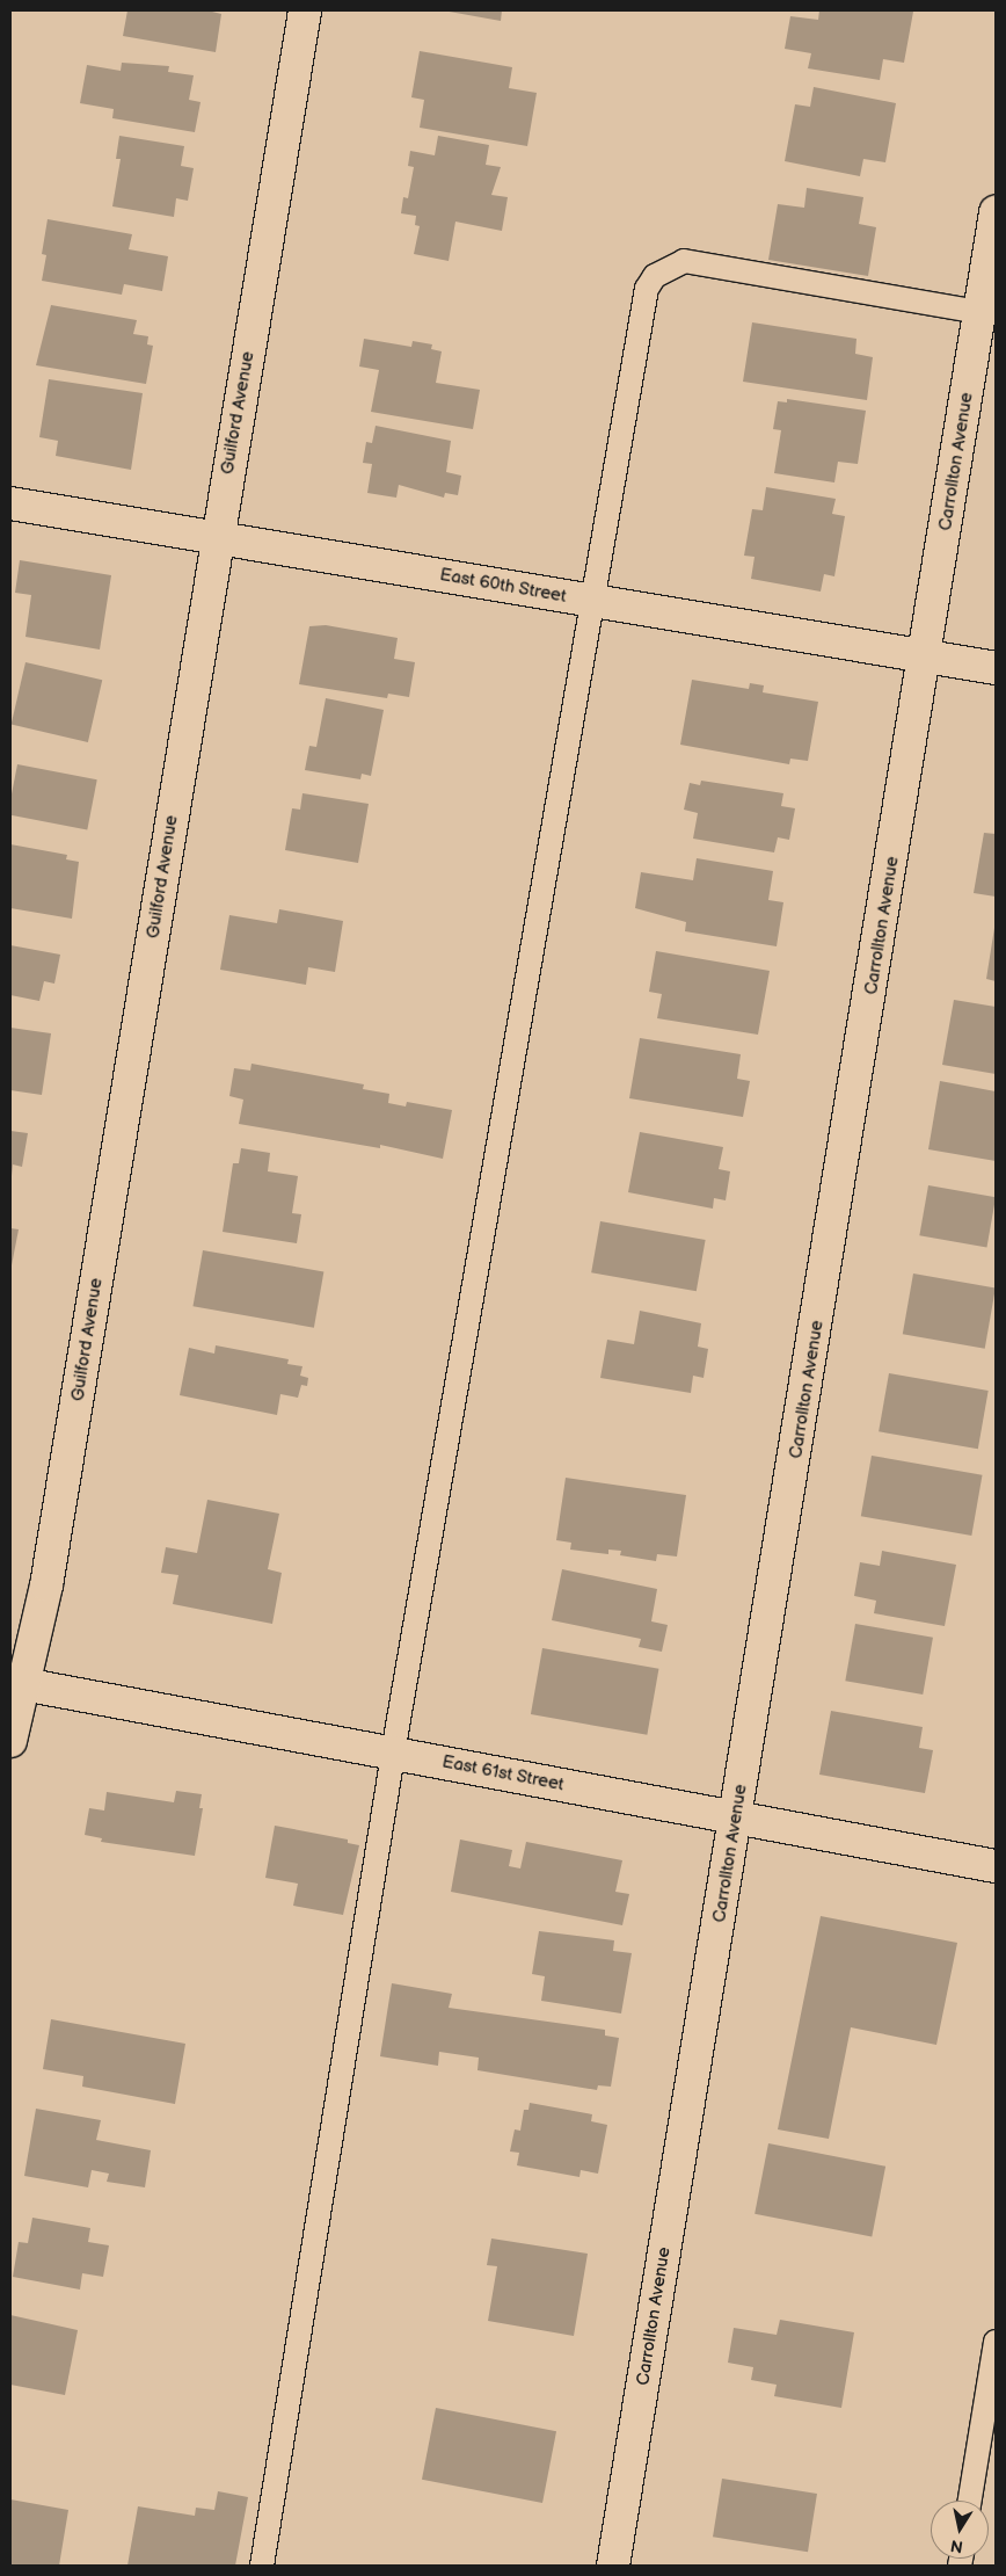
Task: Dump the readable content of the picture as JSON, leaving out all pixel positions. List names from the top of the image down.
{
  "streets": {
    "street": [
      "Guilford Avenue",
      "Carrollton Avenue",
      "East 60th Street",
      "East 61st Street"
    ]
  },
  "crossings": [
    ["Guilford Avenue", "East 60th Street"],
    ["Guilford Avenue", "East 61st Street"],
    ["Carrollton Avenue", "East 60th Street"],
    ["Carrollton Avenue", "East 61st Street"]
  ],
  "north": "bottom"
}
